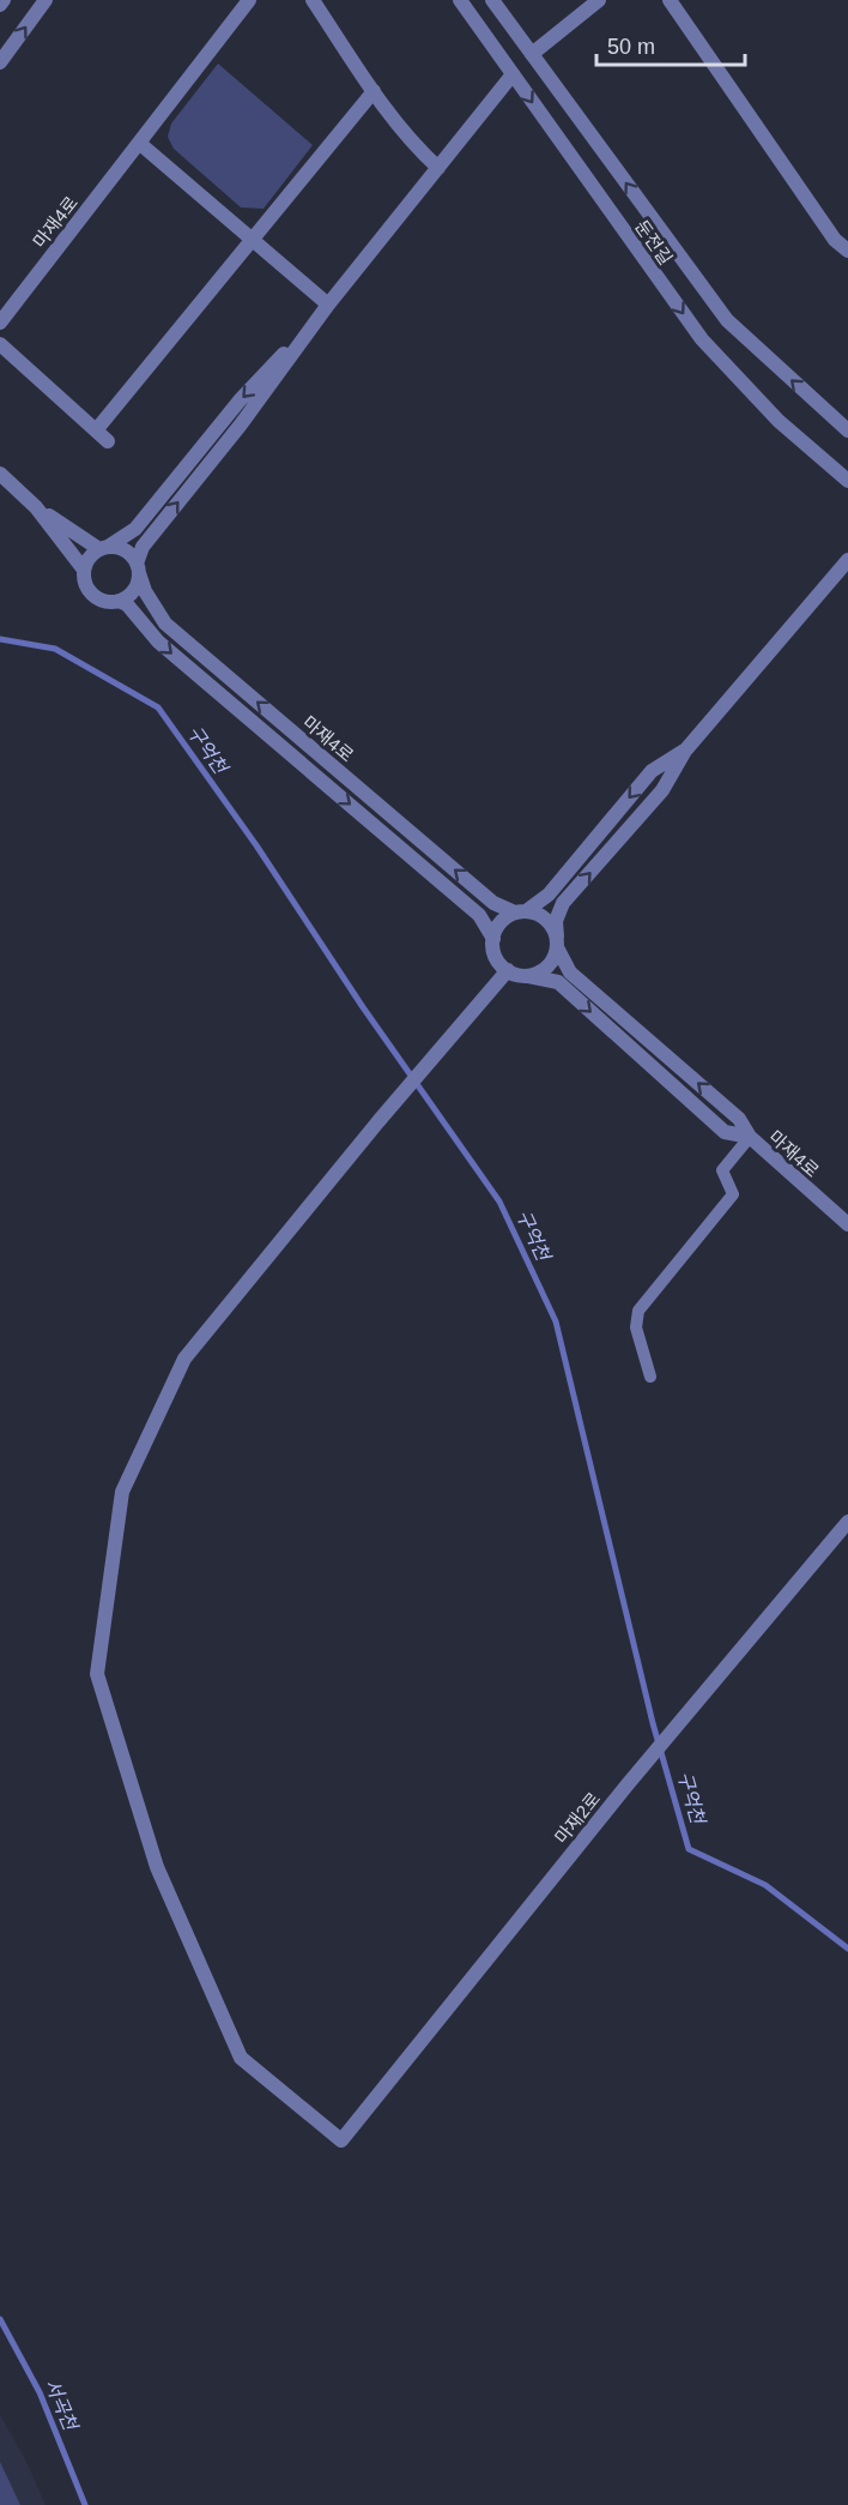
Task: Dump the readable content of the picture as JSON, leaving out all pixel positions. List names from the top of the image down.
{
  "streets": {
    "street": ["마재4로", "둔전길", "마재2로"]
  },
  "crossings": [
    ["마재4로", "마재2로"]
  ],
  "water": ["구억천", "서곡천"],
  "scale_bar": "50 m"
}
